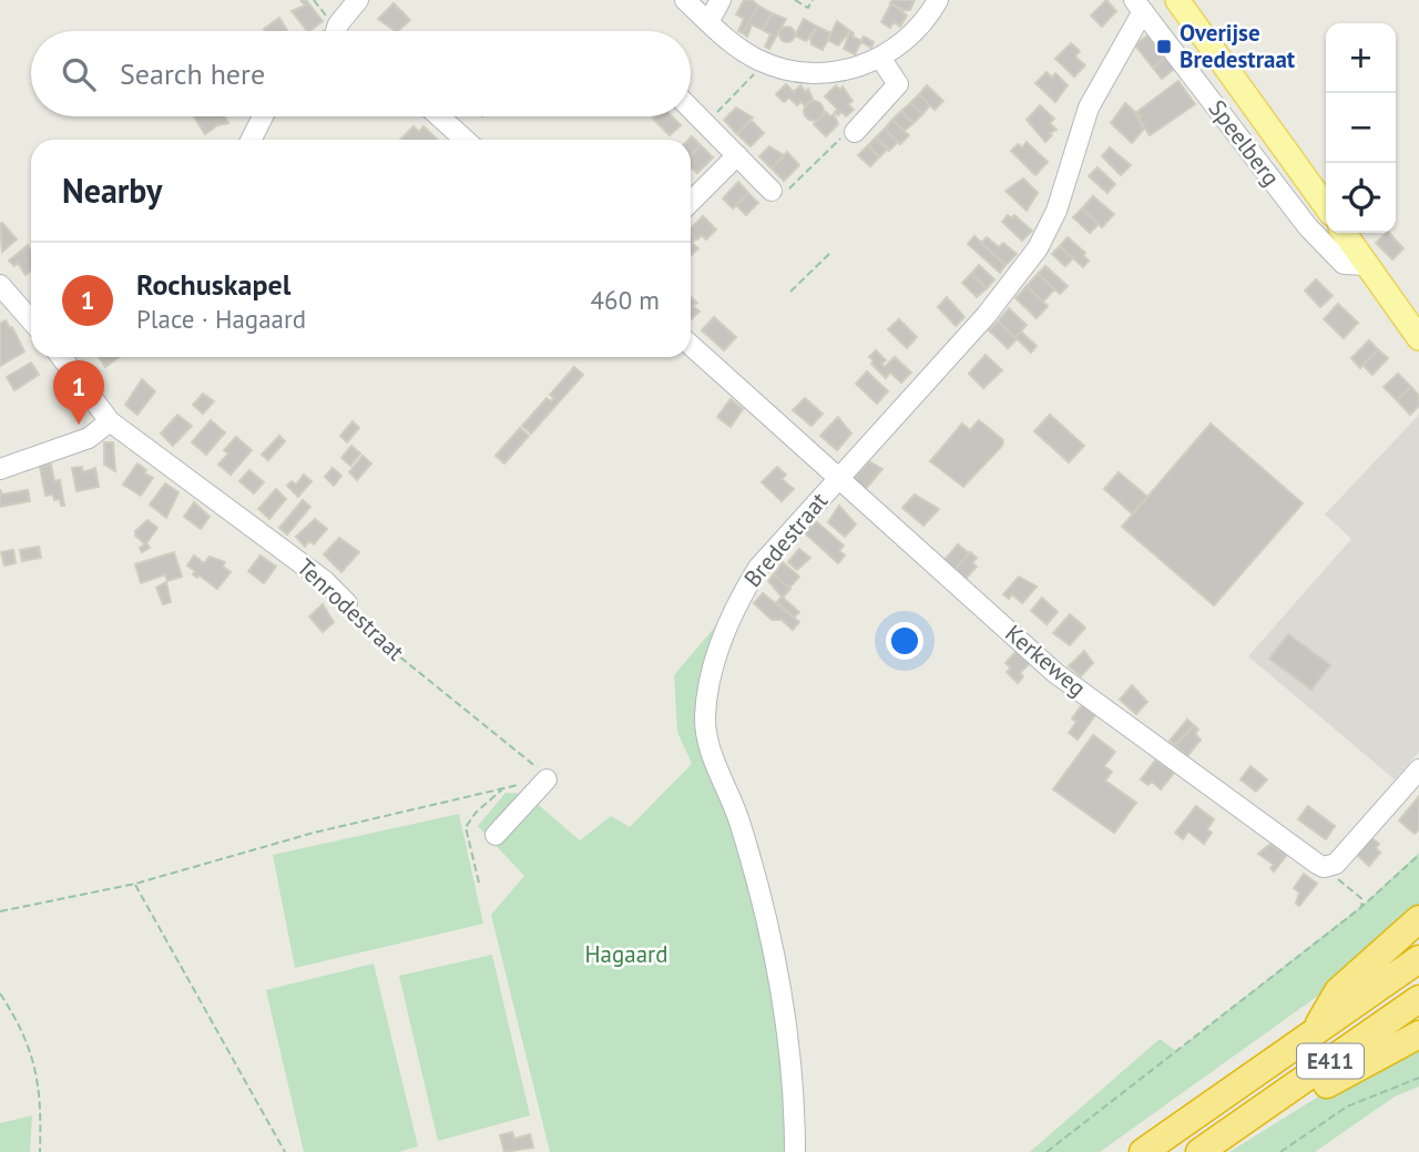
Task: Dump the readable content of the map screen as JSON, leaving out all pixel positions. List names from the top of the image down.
{
  "streets": {
    "highway": ["E411"],
    "street": [
      "Speelberg",
      "Bredestraat",
      "Tenrodestraat",
      "Kerkeweg"
    ]
  },
  "crossings": [
    ["Speelberg", "Bredestraat"],
    ["Bredestraat", "Kerkeweg"]
  ],
  "parks": ["Hagaard"],
  "places": {
    "transit": ["Overijse Bredestraat"]
  },
  "page": {
    "map_buttons": ["+", "−"],
    "search": "Search here",
    "heading": "Nearby",
    "list": [
      {
        "mark": "1",
        "name": "Rochuskapel",
        "note": "Place · Hagaard",
        "value": "460 m"
      }
    ],
    "pins": "1"
  }
}
